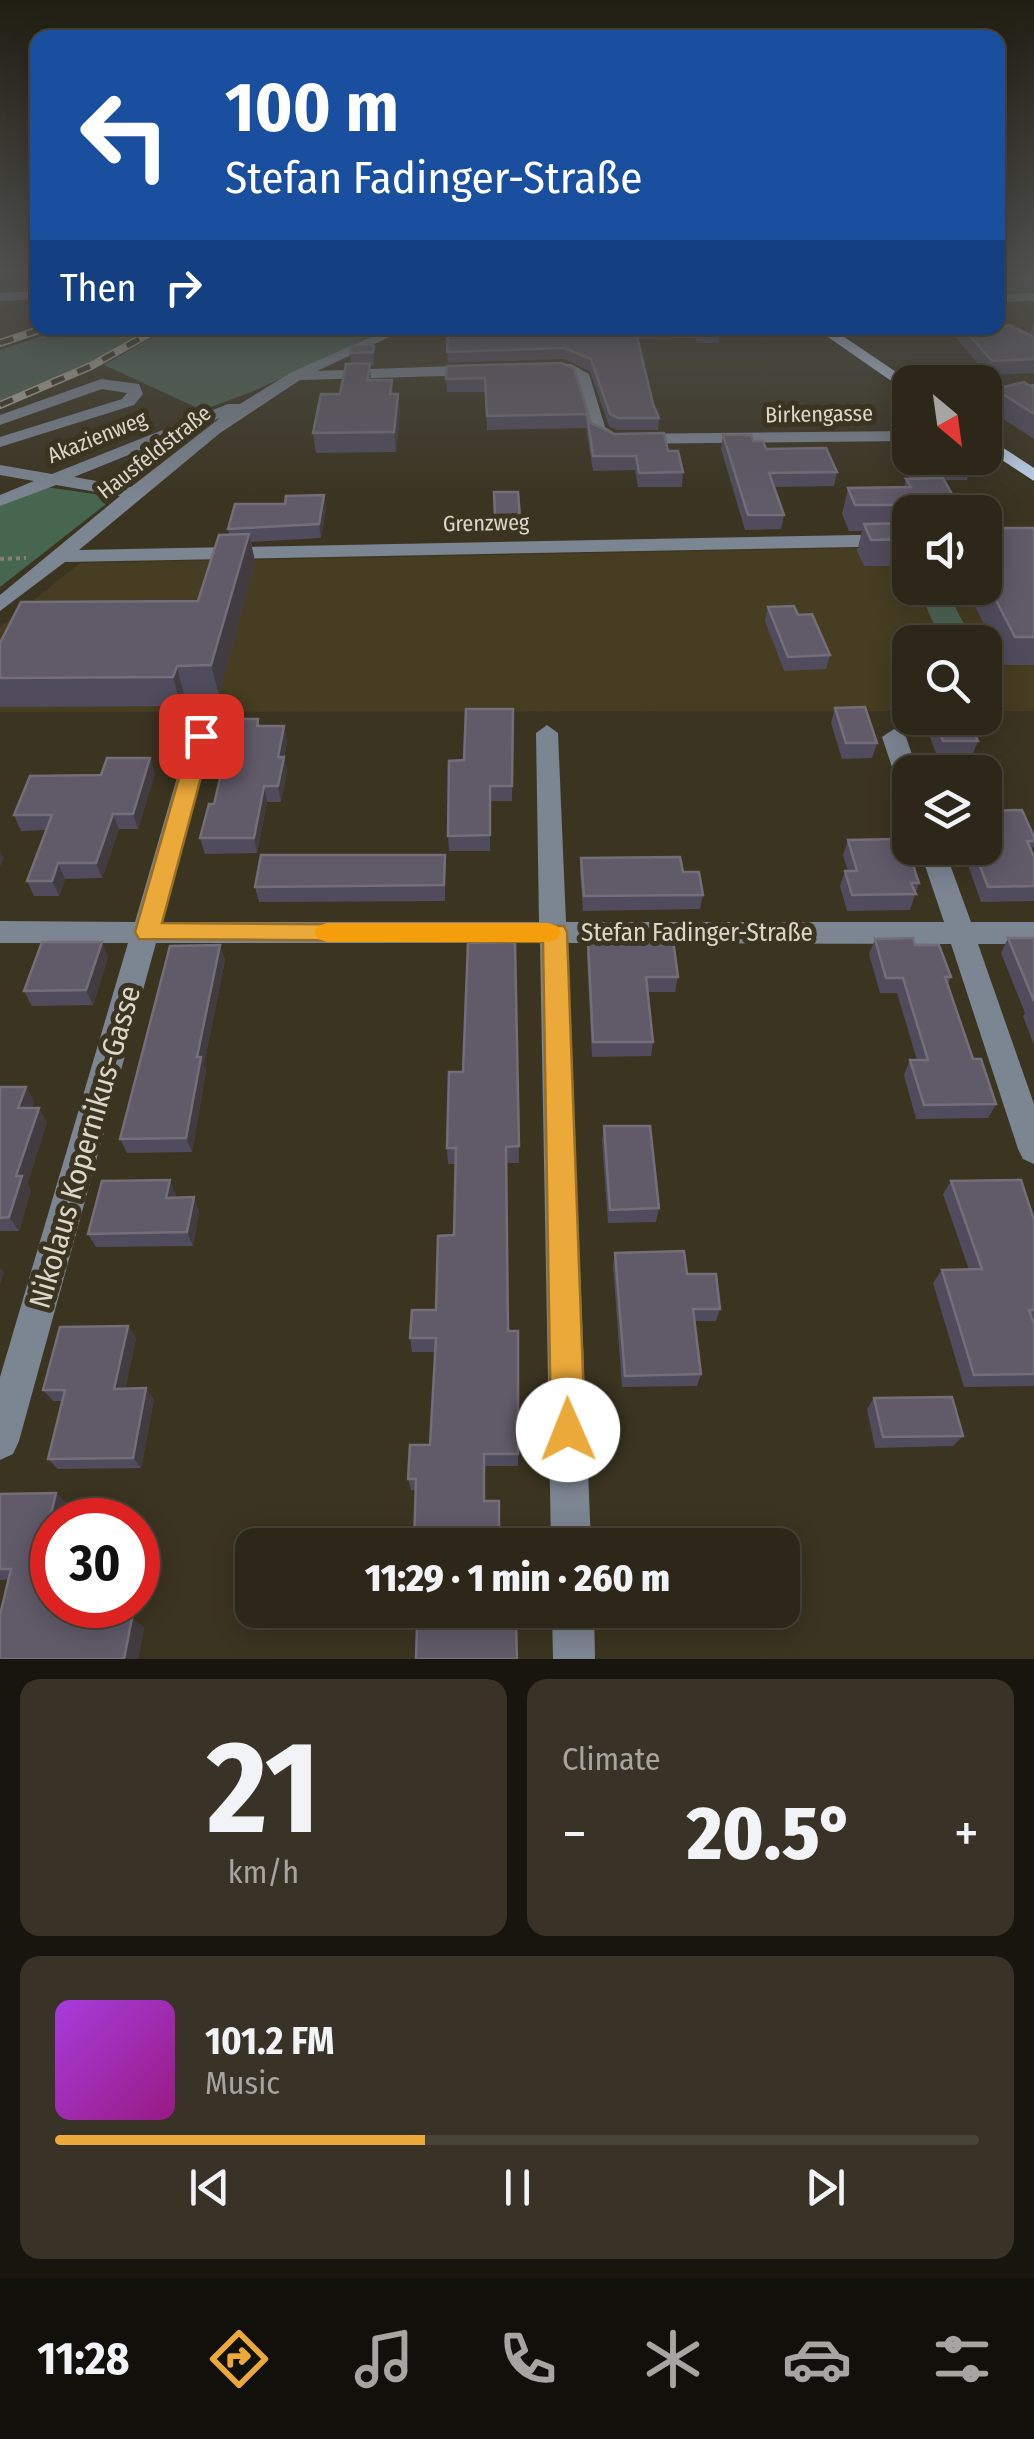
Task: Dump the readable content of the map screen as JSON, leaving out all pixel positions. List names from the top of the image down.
{
  "streets": {
    "street": [
      "Birkengasse",
      "Akazienweg",
      "Hausfeldstraße",
      "Grenzweg",
      "Stefan Fadinger-Straße",
      "Nikolaus Kopernikus-Gasse"
    ]
  },
  "crossings": [
    ["Akazienweg", "Hausfeldstraße"],
    ["Hausfeldstraße", "Grenzweg"],
    ["Stefan Fadinger-Straße", "Nikolaus Kopernikus-Gasse"]
  ],
  "north": "bottom right",
  "page": {
    "turn": ["100 m", "Stefan Fadinger-Straße"],
    "then": "Then",
    "limit": "30",
    "trip": "11:29 · 1 min · 260 m",
    "tile": [
      ["21", "km/h"],
      "Climate"
    ],
    "heat": ["−", "20.5°", "+"],
    "song": ["101.2 FM", "Music"],
    "tabs": "11:28"
  }
}
